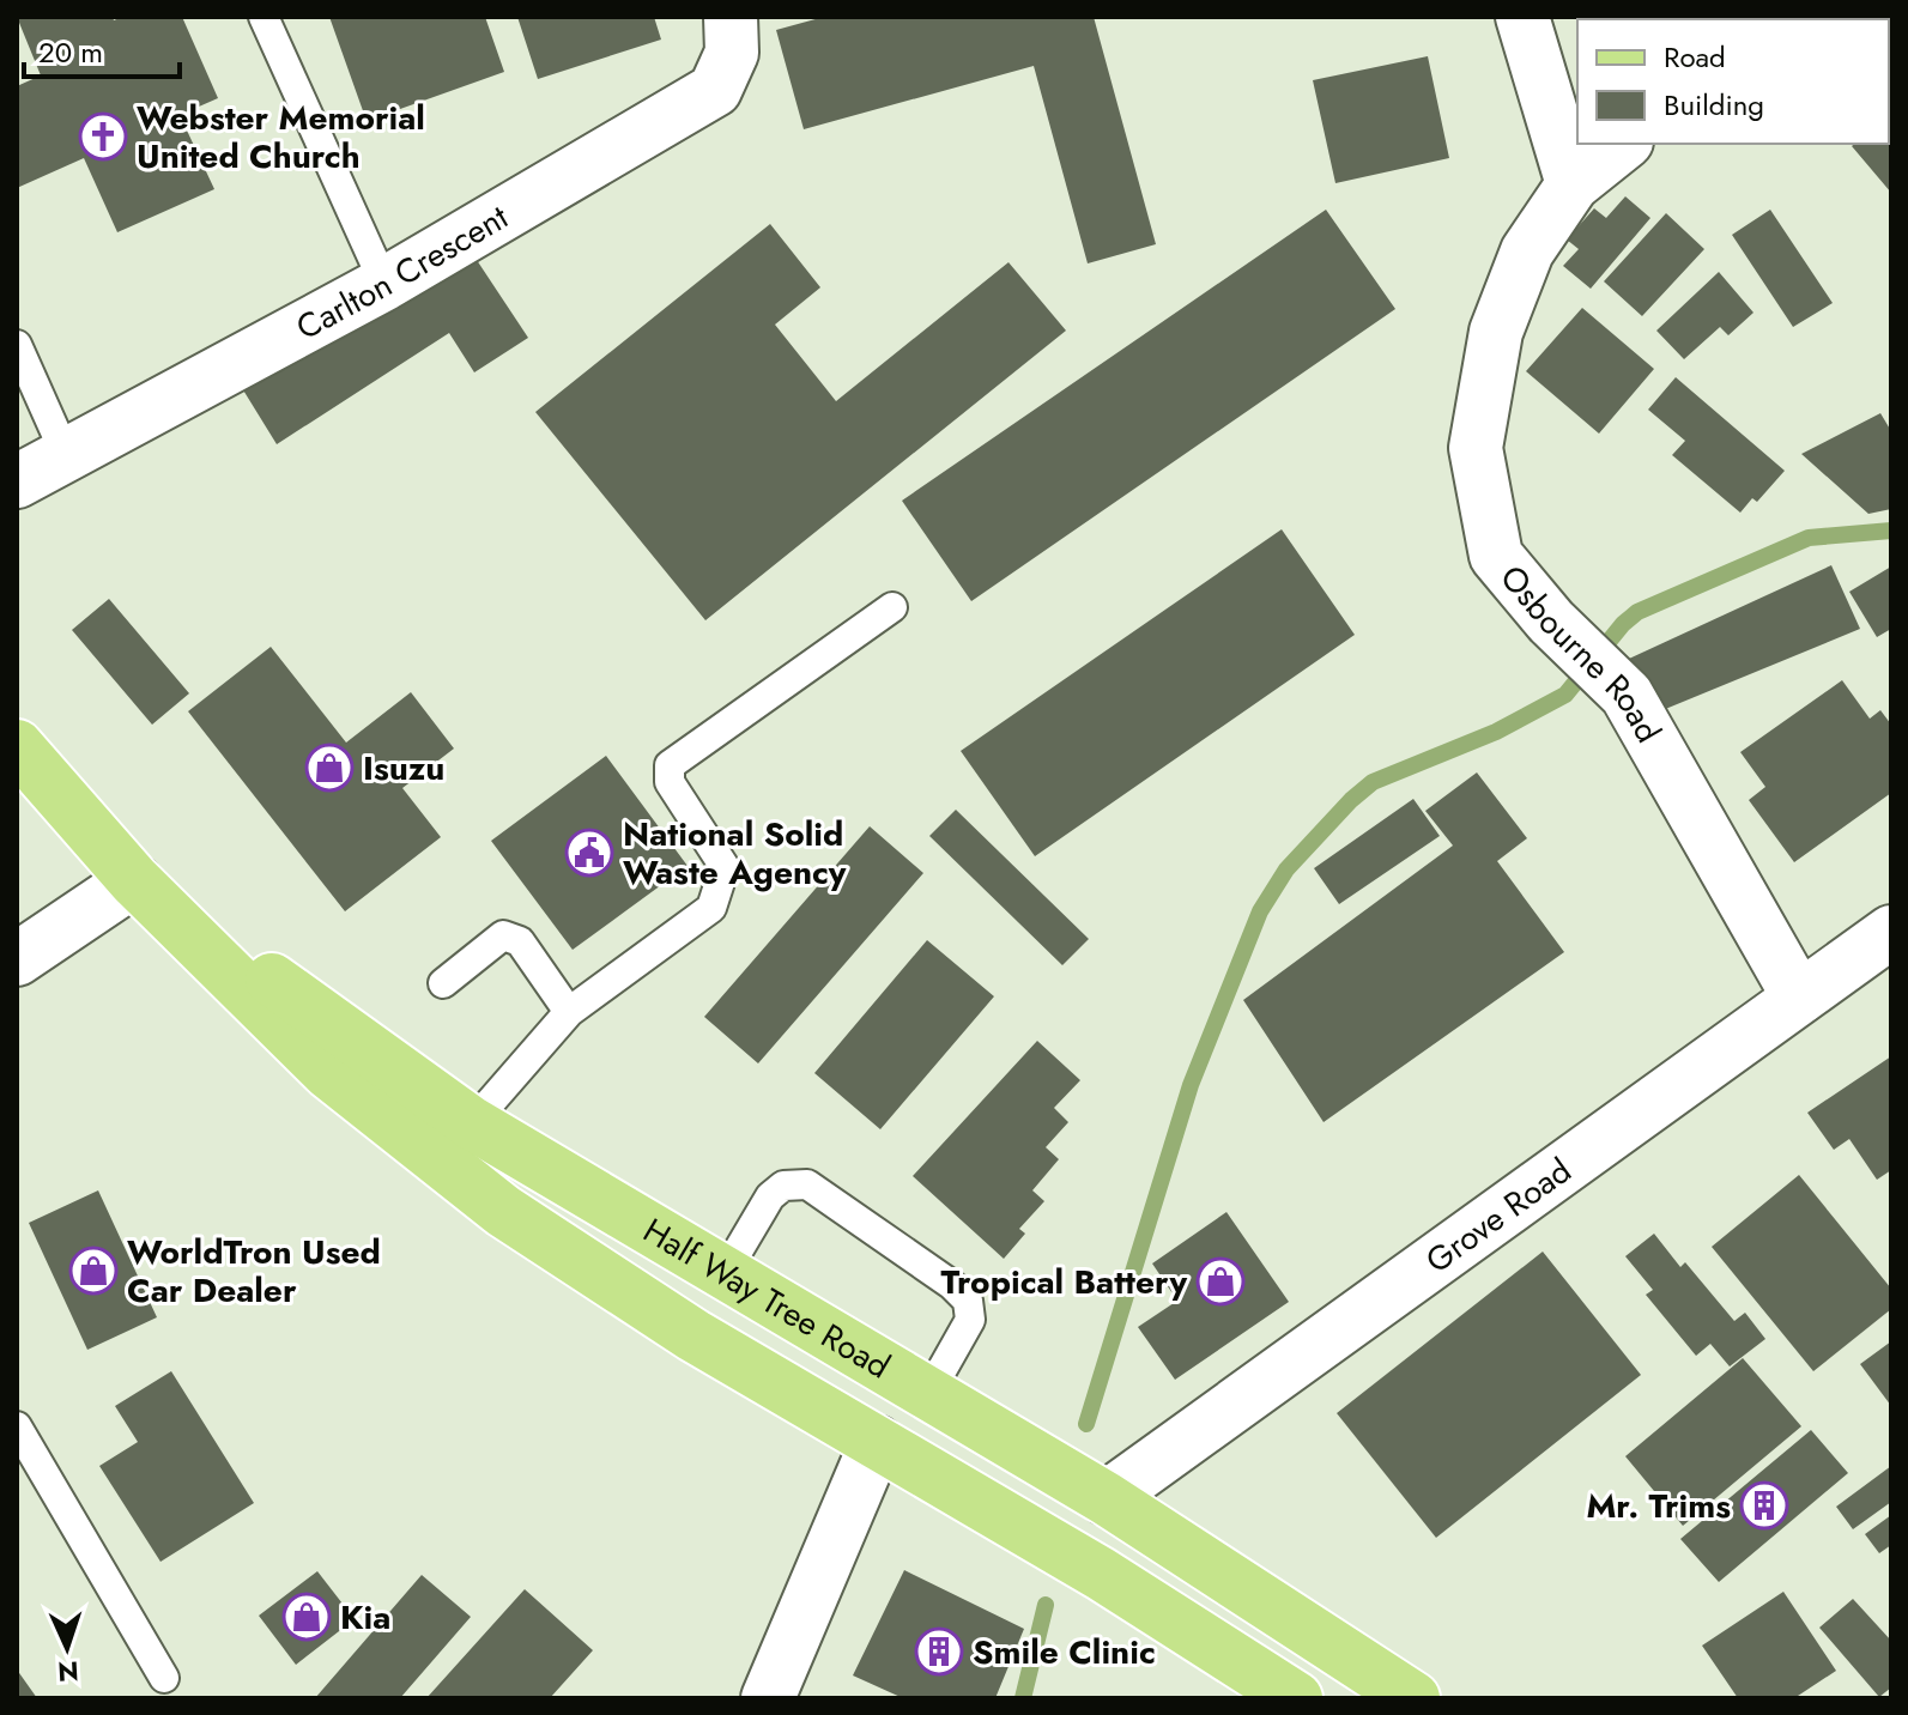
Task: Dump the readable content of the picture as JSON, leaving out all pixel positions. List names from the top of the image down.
{
  "streets": {
    "main road": ["Half Way Tree Road"],
    "street": ["Carlton Crescent", "Osbourne Road", "Grove Road"]
  },
  "crossings": [
    ["Osbourne Road", "Grove Road"],
    ["Grove Road", "Half Way Tree Road"]
  ],
  "places": {
    "church": ["Webster Memorial United Church"],
    "shop": [
      "Isuzu",
      "WorldTron Used Car Dealer",
      "Tropical Battery",
      "Kia"
    ],
    "public building": ["National Solid Waste Agency"],
    "building": ["Mr. Trims", "Smile Clinic"]
  },
  "legend": ["Road", "Building"],
  "scale_bar": "20 m",
  "north": "bottom"
}
